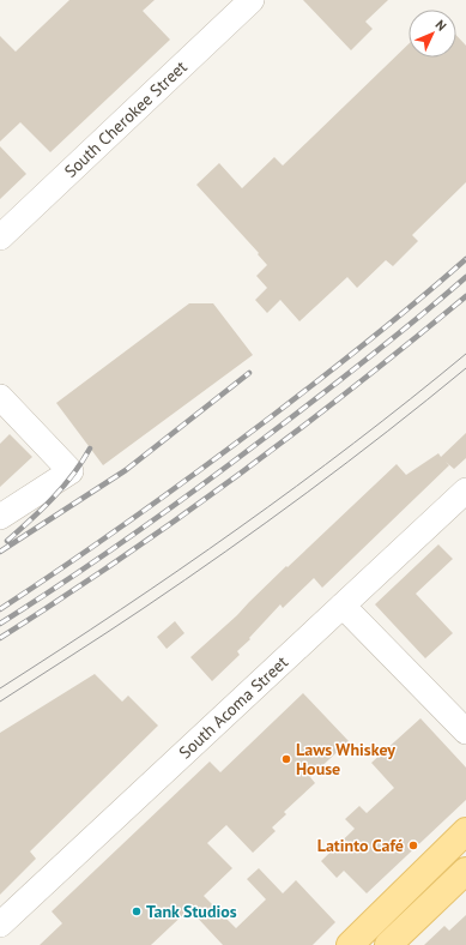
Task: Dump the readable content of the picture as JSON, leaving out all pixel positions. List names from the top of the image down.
{
  "streets": {
    "street": ["South Cherokee Street", "South Acoma Street"]
  },
  "places": ["Laws Whiskey House", "Latinto Café", "Tank Studios"],
  "north": "top right"
}
